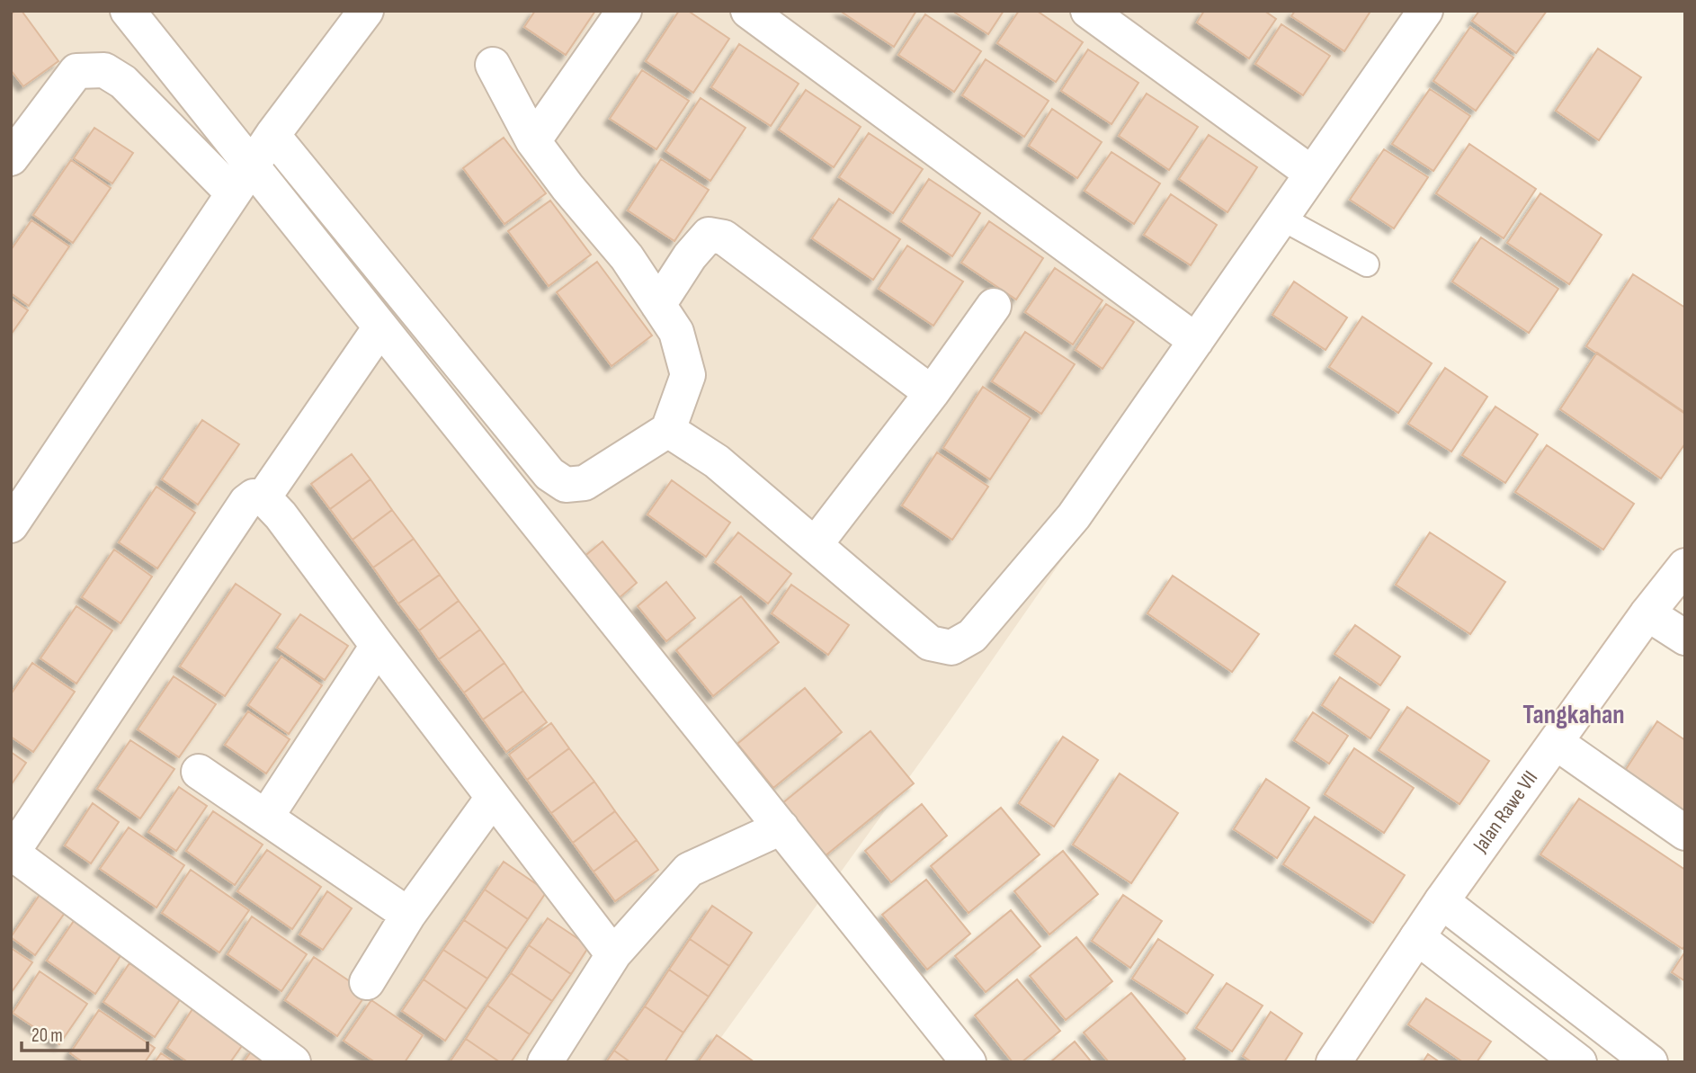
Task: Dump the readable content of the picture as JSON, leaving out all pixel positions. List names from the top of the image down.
{
  "streets": {
    "street": ["Jalan Rawe VII"]
  },
  "districts": ["Tangkahan"],
  "scale_bar": "20 m"
}
